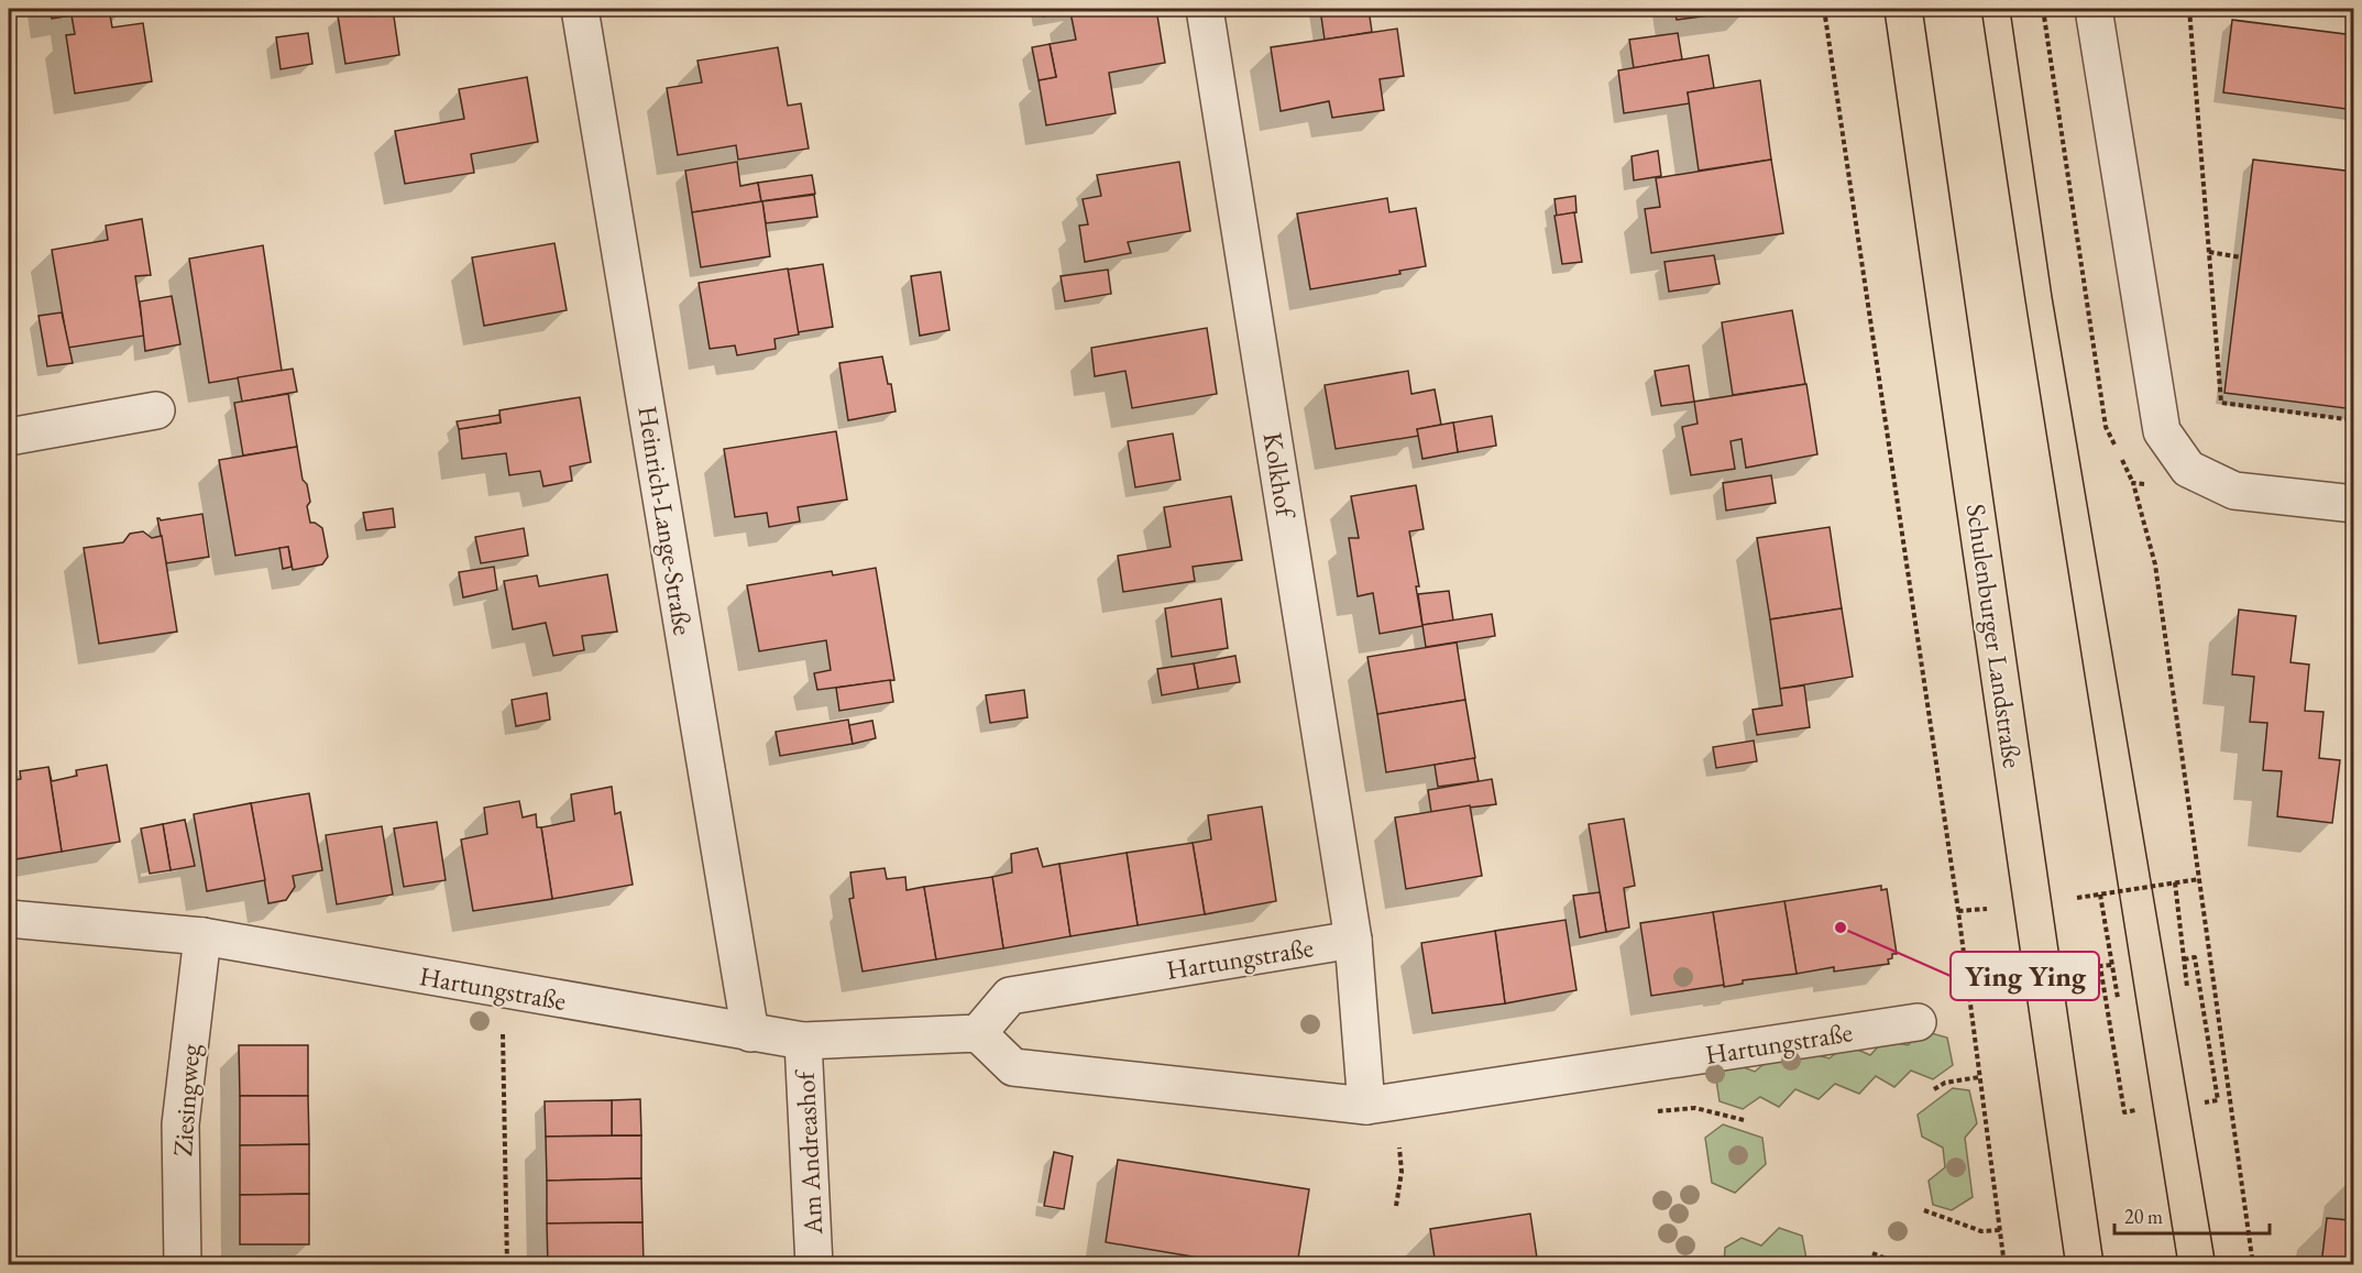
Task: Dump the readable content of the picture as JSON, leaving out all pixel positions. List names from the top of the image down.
{
  "streets": {
    "main road": ["Schulenburger Landstraße"],
    "street": [
      "Kolkhof",
      "Heinrich-Lange-Straße",
      "Hartungstraße",
      "Ziesingweg",
      "Am Andreashof"
    ]
  },
  "crossings": [
    ["Kolkhof", "Hartungstraße"],
    ["Heinrich-Lange-Straße", "Hartungstraße"],
    ["Hartungstraße", "Ziesingweg"],
    ["Hartungstraße", "Am Andreashof"]
  ],
  "places": ["Ying Ying"],
  "scale_bar": "20 m"
}
